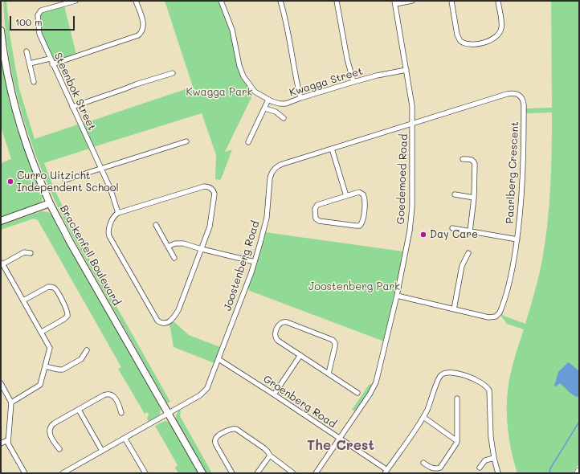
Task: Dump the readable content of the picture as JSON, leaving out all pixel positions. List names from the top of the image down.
{
  "streets": {
    "street": [
      "Kwagga Street",
      "Steenbok Street",
      "Paarlberg Crescent",
      "Goedemoed Road",
      "Brackenfell Boulevard",
      "Joostenberg Road",
      "Groenberg Road"
    ]
  },
  "crossings": [
    ["Kwagga Street", "Goedemoed Road"],
    ["Paarlberg Crescent", "Goedemoed Road"],
    ["Paarlberg Crescent", "Joostenberg Road"],
    ["Goedemoed Road", "Joostenberg Road"],
    ["Goedemoed Road", "Groenberg Road"],
    ["Brackenfell Boulevard", "Joostenberg Road"],
    ["Joostenberg Road", "Groenberg Road"]
  ],
  "districts": ["The Crest"],
  "parks": ["Kwagga Park", "Joostenberg Park"],
  "places": ["Curro Uitzicht Independent School", "Day Care"],
  "scale_bar": "100 m"
}
